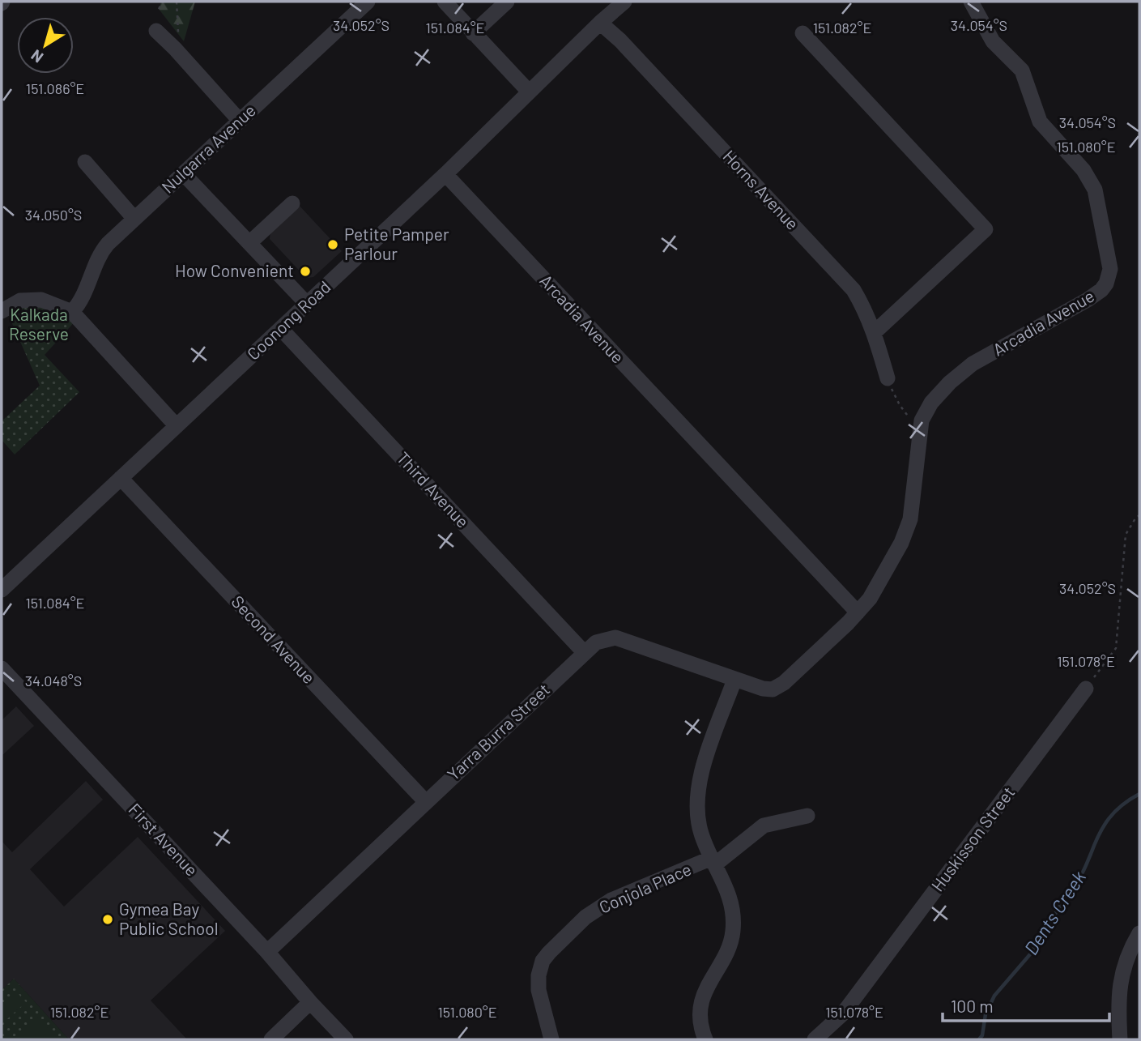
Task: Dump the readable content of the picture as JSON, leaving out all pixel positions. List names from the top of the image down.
{
  "streets": {
    "street": [
      "Nulgarra Avenue",
      "Horns Avenue",
      "Arcadia Avenue",
      "Coonong Road",
      "Third Avenue",
      "Second Avenue",
      "Yarra Burra Street",
      "Huskisson Street",
      "First Avenue",
      "Conjola Place"
    ]
  },
  "crossings": [
    ["Horns Avenue", "Coonong Road"],
    ["Arcadia Avenue", "Coonong Road"],
    ["Arcadia Avenue", "Yarra Burra Street"],
    ["Coonong Road", "Third Avenue"],
    ["Coonong Road", "Second Avenue"],
    ["Third Avenue", "Yarra Burra Street"],
    ["Second Avenue", "Yarra Burra Street"],
    ["Yarra Burra Street", "First Avenue"]
  ],
  "water": ["Dents Creek"],
  "parks": ["Kalkada Reserve"],
  "places": ["Petite Pamper Parlour", "How Convenient", "Gymea Bay Public School"],
  "scale_bar": "100 m",
  "north": "bottom left",
  "coordinates": [
    "34.054°S",
    "34.052°S",
    "151.084°E",
    "151.082°E",
    "151.086°E",
    "151.080°E",
    "34.050°S",
    "151.078°E",
    "34.048°S"
  ]
}
